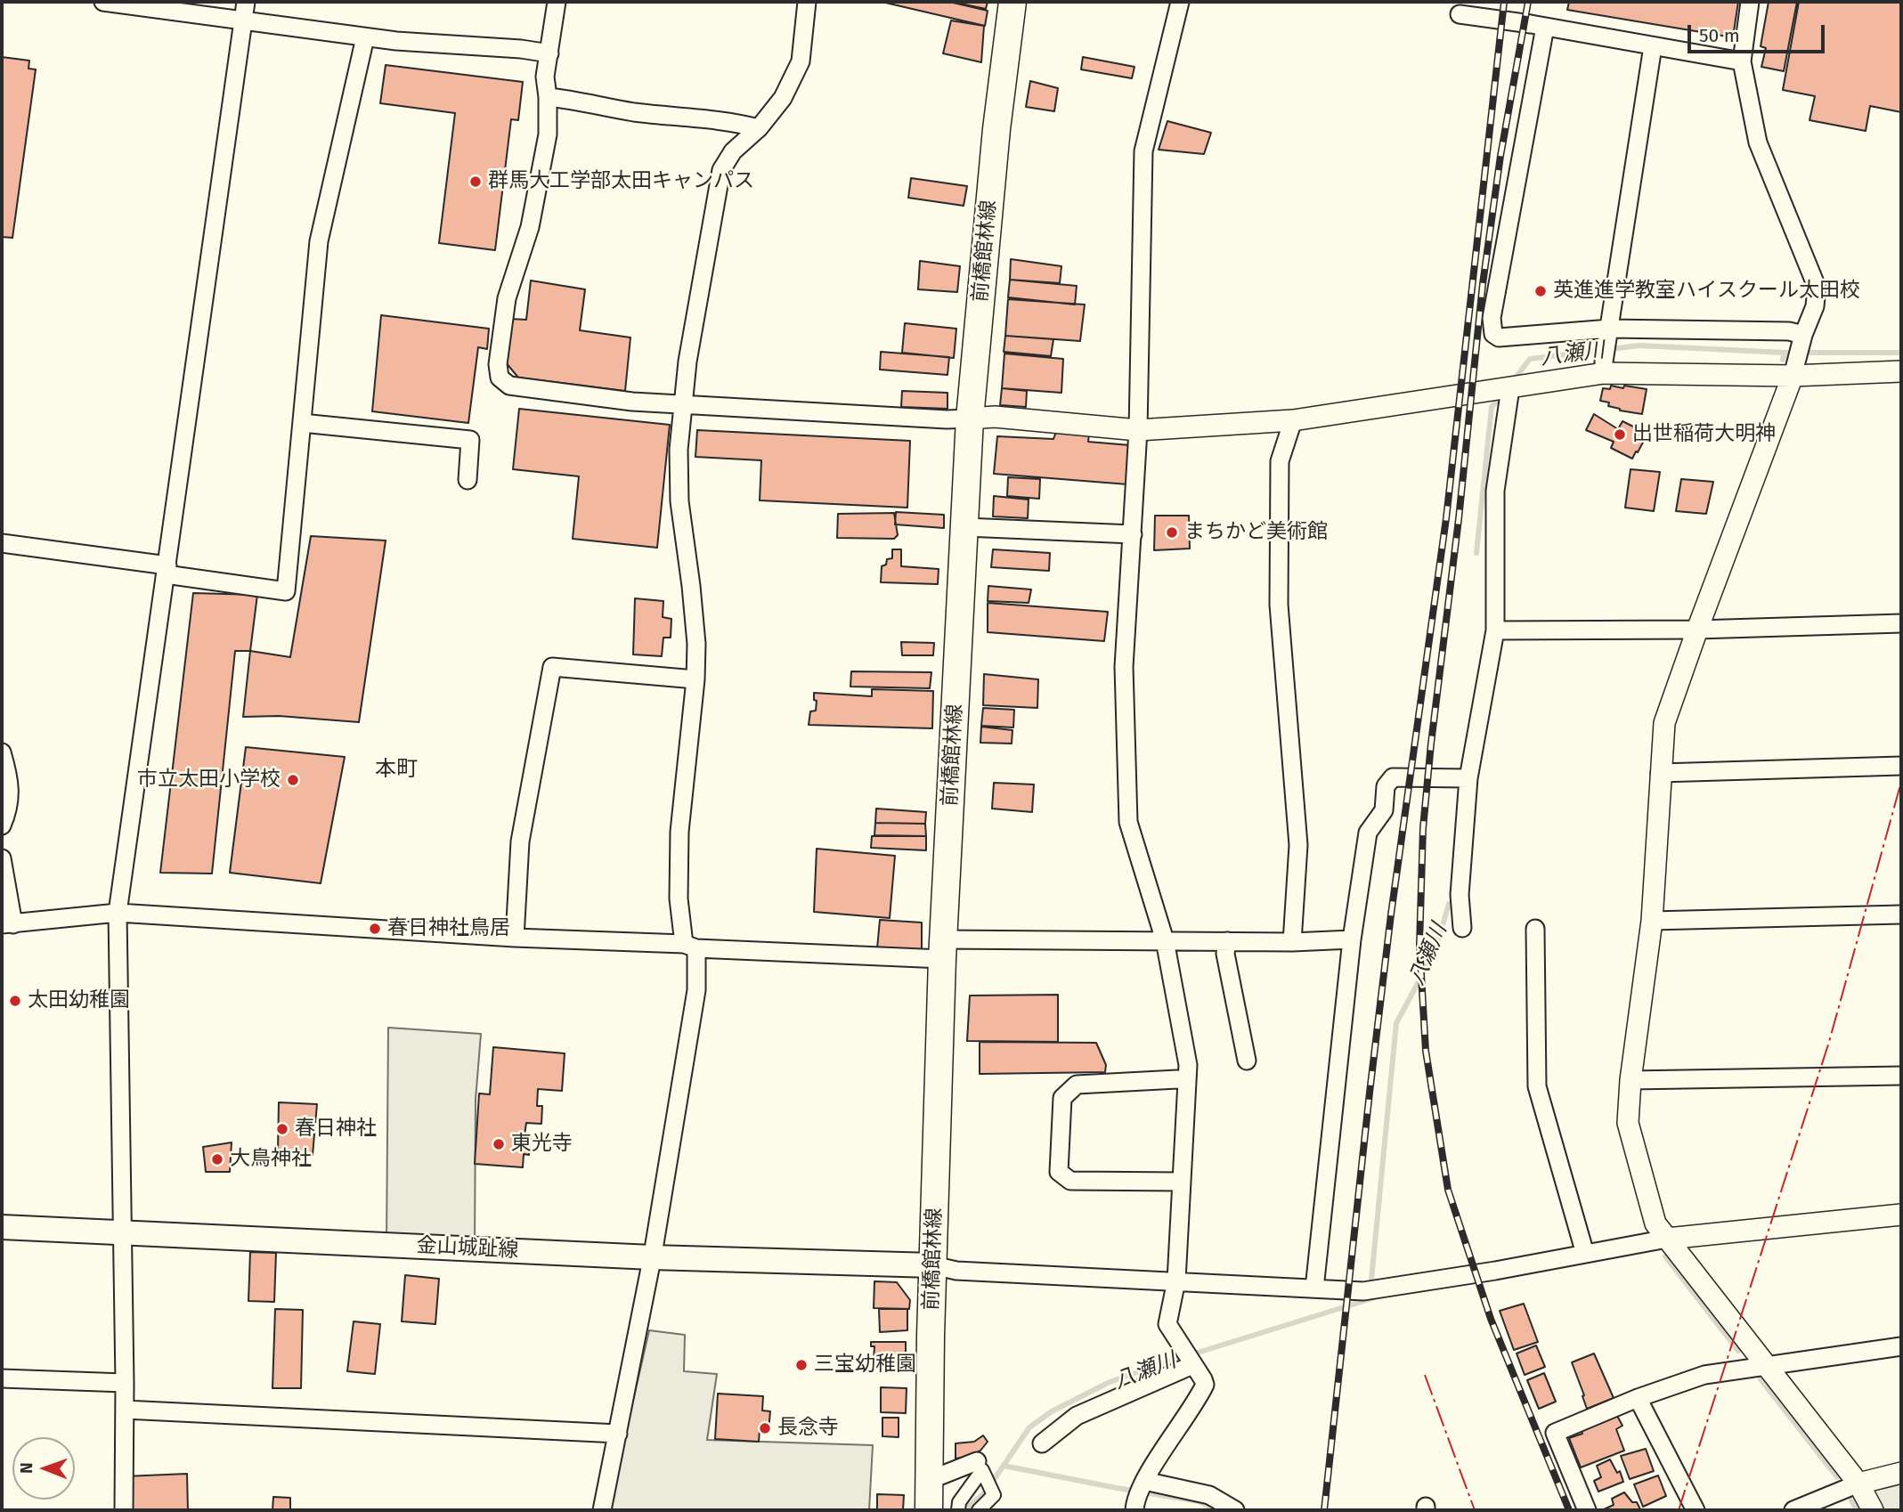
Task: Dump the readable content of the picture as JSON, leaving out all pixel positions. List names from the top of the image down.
{
  "streets": {
    "main road": ["前橋館林線", "金山城趾線"]
  },
  "crossings": [
    ["前橋館林線", "金山城趾線"]
  ],
  "districts": ["本町"],
  "water": ["八瀬川"],
  "places": [
    "群馬大工学部太田キャンパス",
    "英進進学教室ハイスクール太田校",
    "出世稲荷大明神",
    "まちかど美術館",
    "市立太田小学校",
    "春日神社鳥居",
    "太田幼稚園",
    "春日神社",
    "東光寺",
    "大鳥神社",
    "三宝幼稚園",
    "長念寺"
  ],
  "scale_bar": "50 m",
  "north": "left"
}
